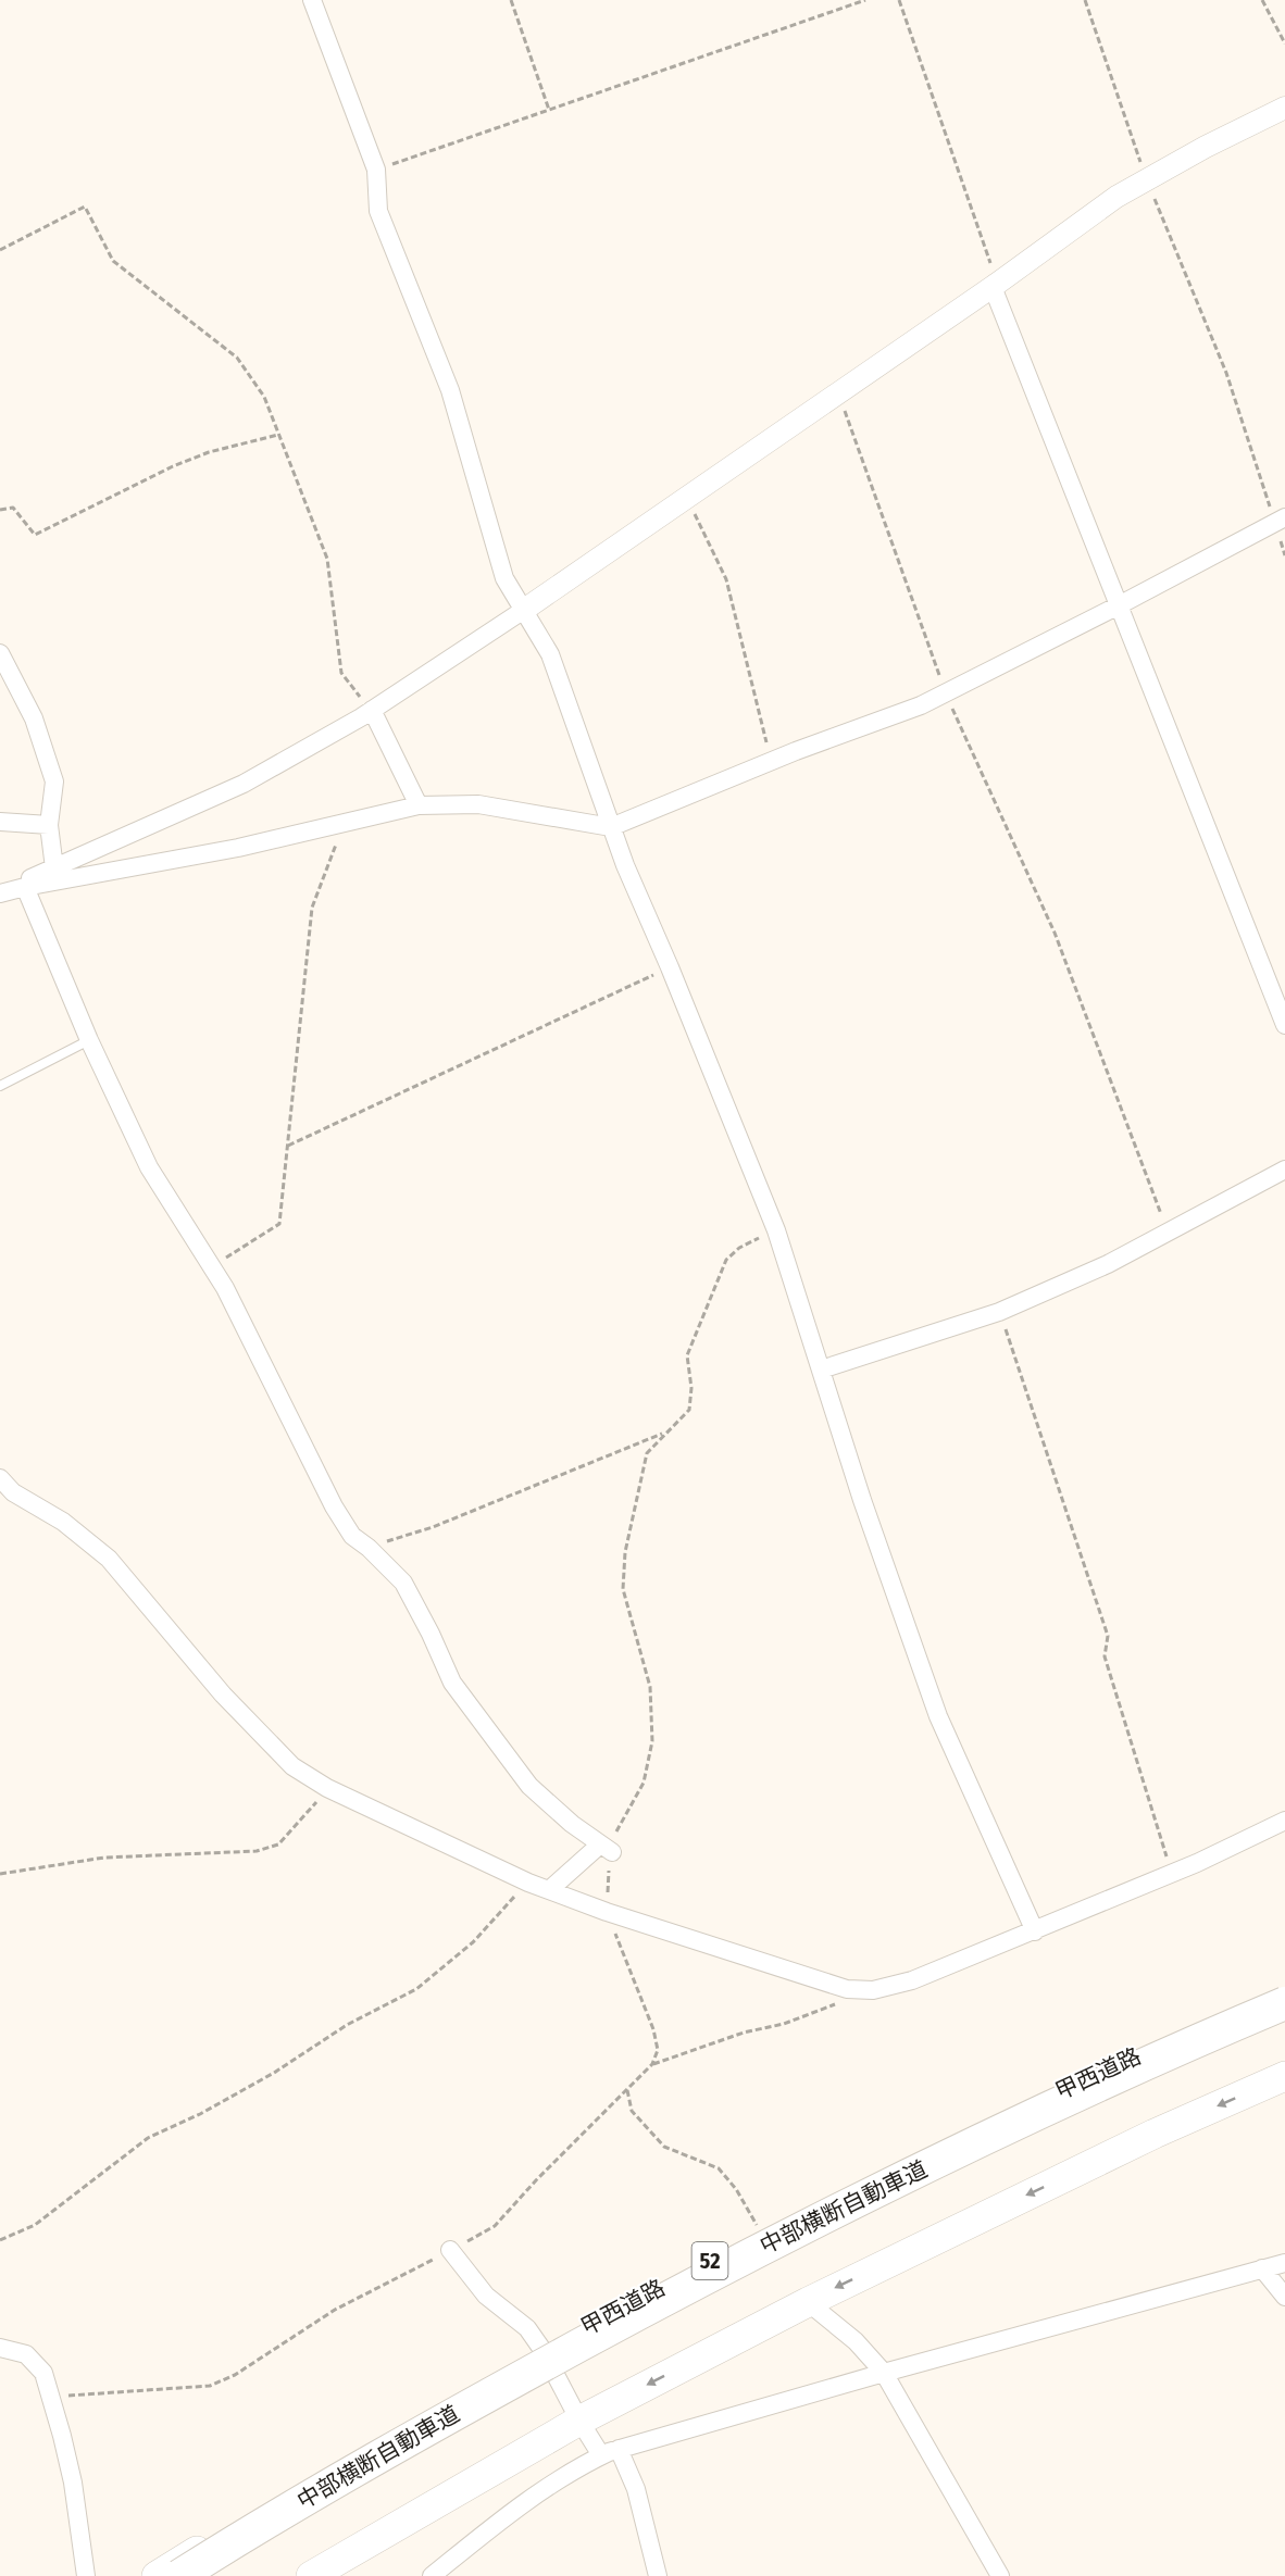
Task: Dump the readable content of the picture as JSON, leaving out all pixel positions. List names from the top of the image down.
{
  "streets": {
    "highway": ["甲西道路", "中部横断自動車道", "52"]
  }
}
